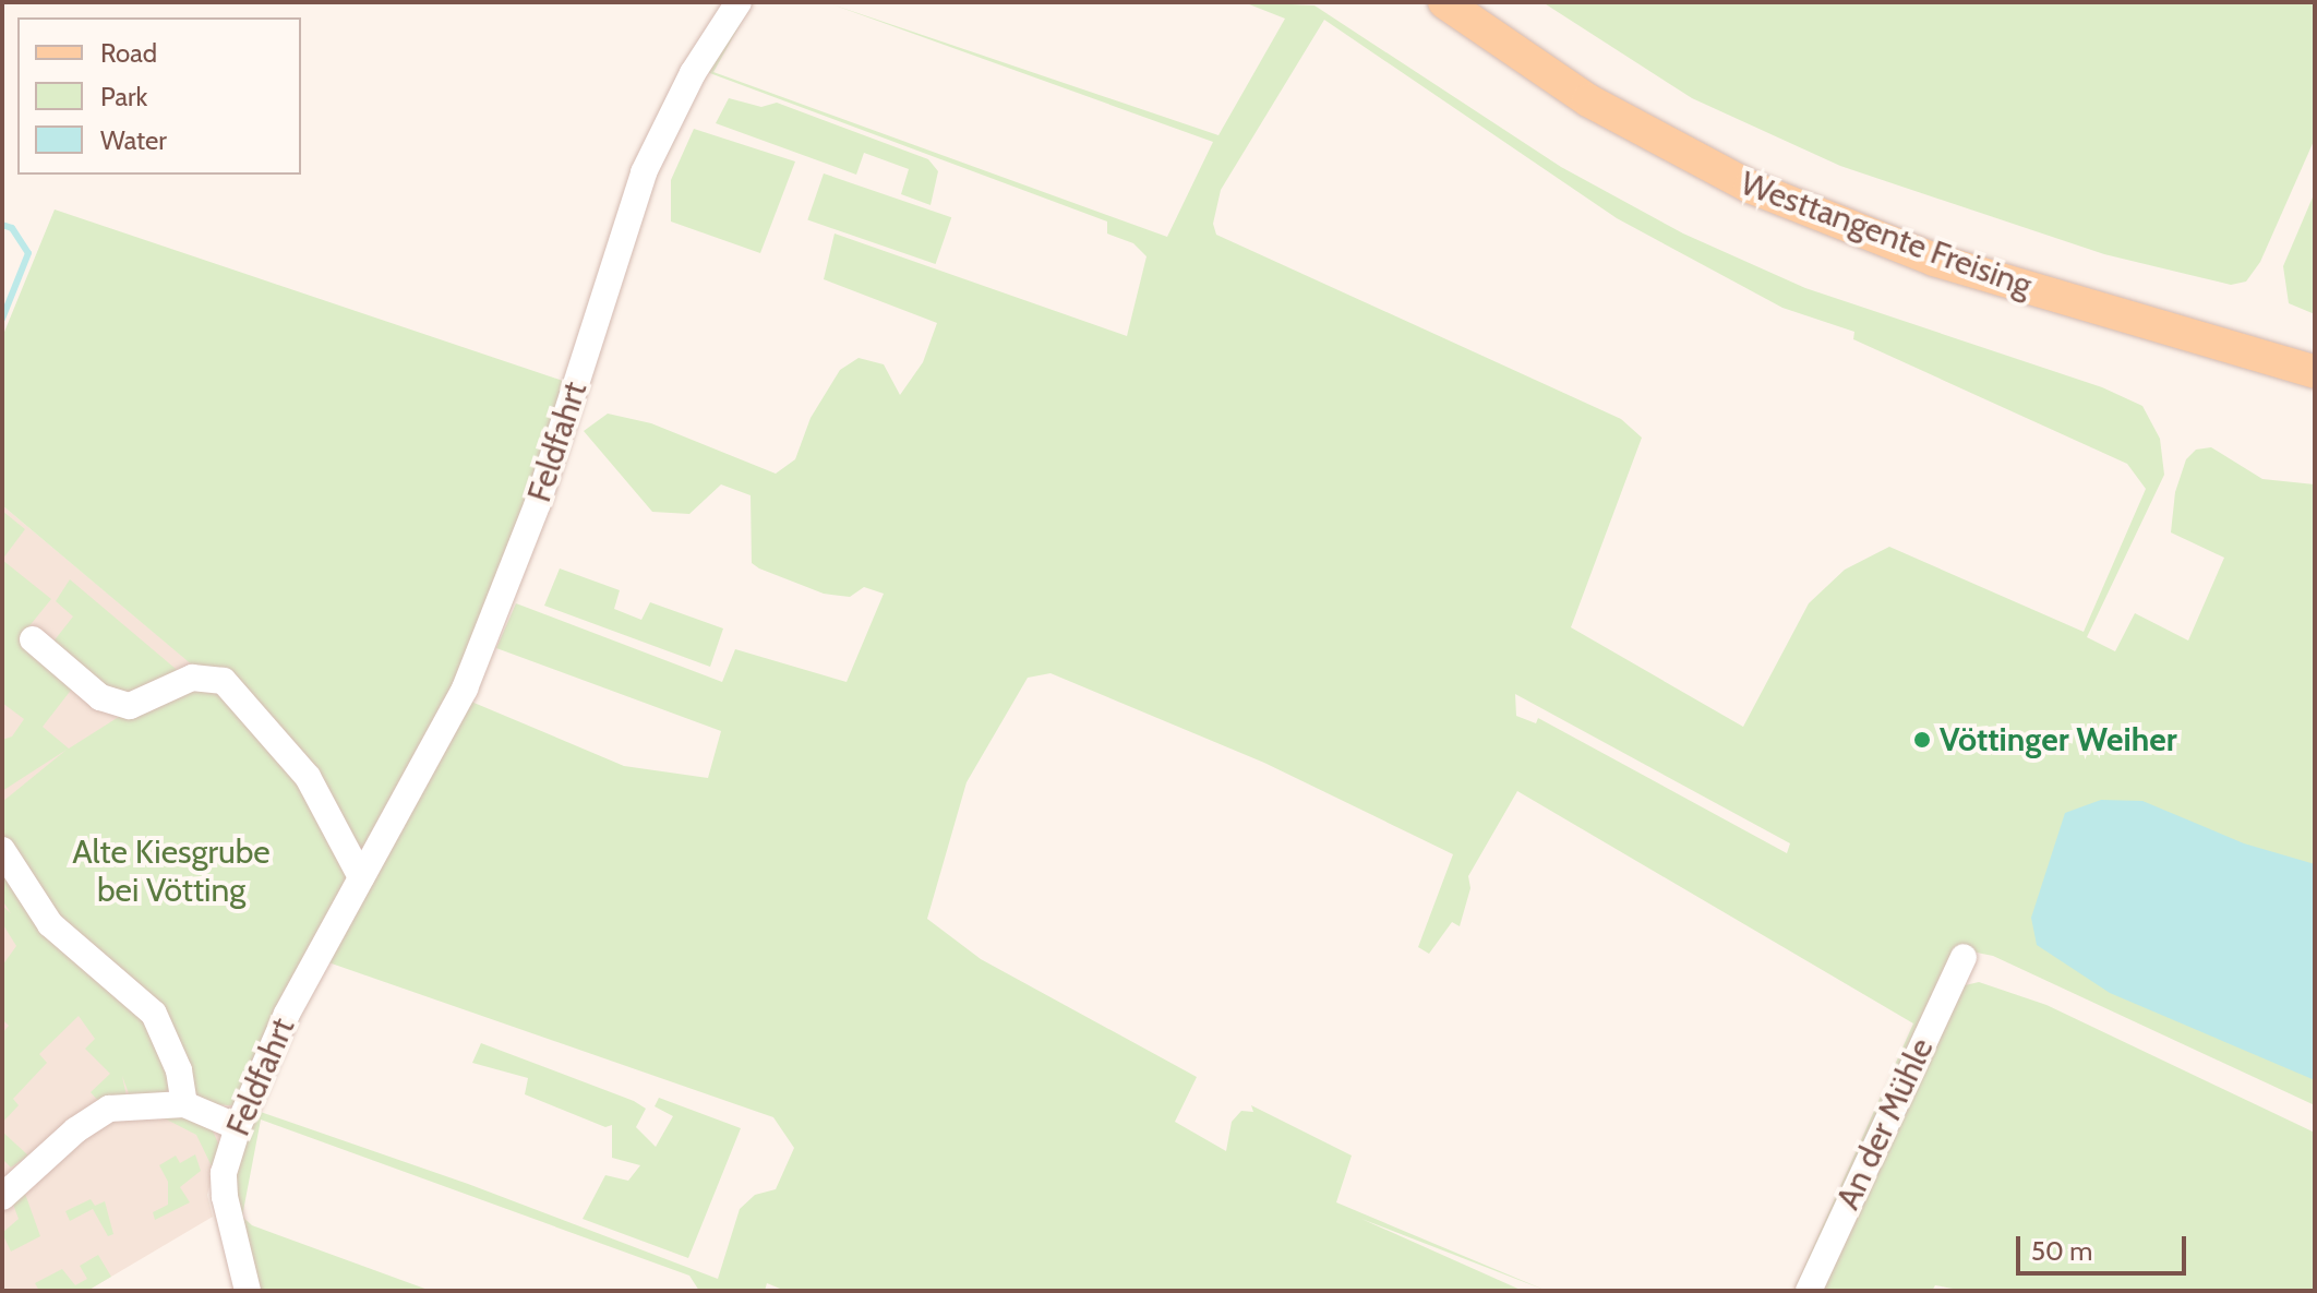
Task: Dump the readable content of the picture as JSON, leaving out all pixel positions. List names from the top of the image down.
{
  "streets": {
    "main road": ["Westtangente Freising"],
    "street": ["Feldfahrt", "An der Mühle"]
  },
  "parks": ["Alte Kiesgrube bei Vötting"],
  "places": ["Vöttinger Weiher"],
  "legend": ["Road", "Park", "Water"],
  "scale_bar": "50 m"
}
